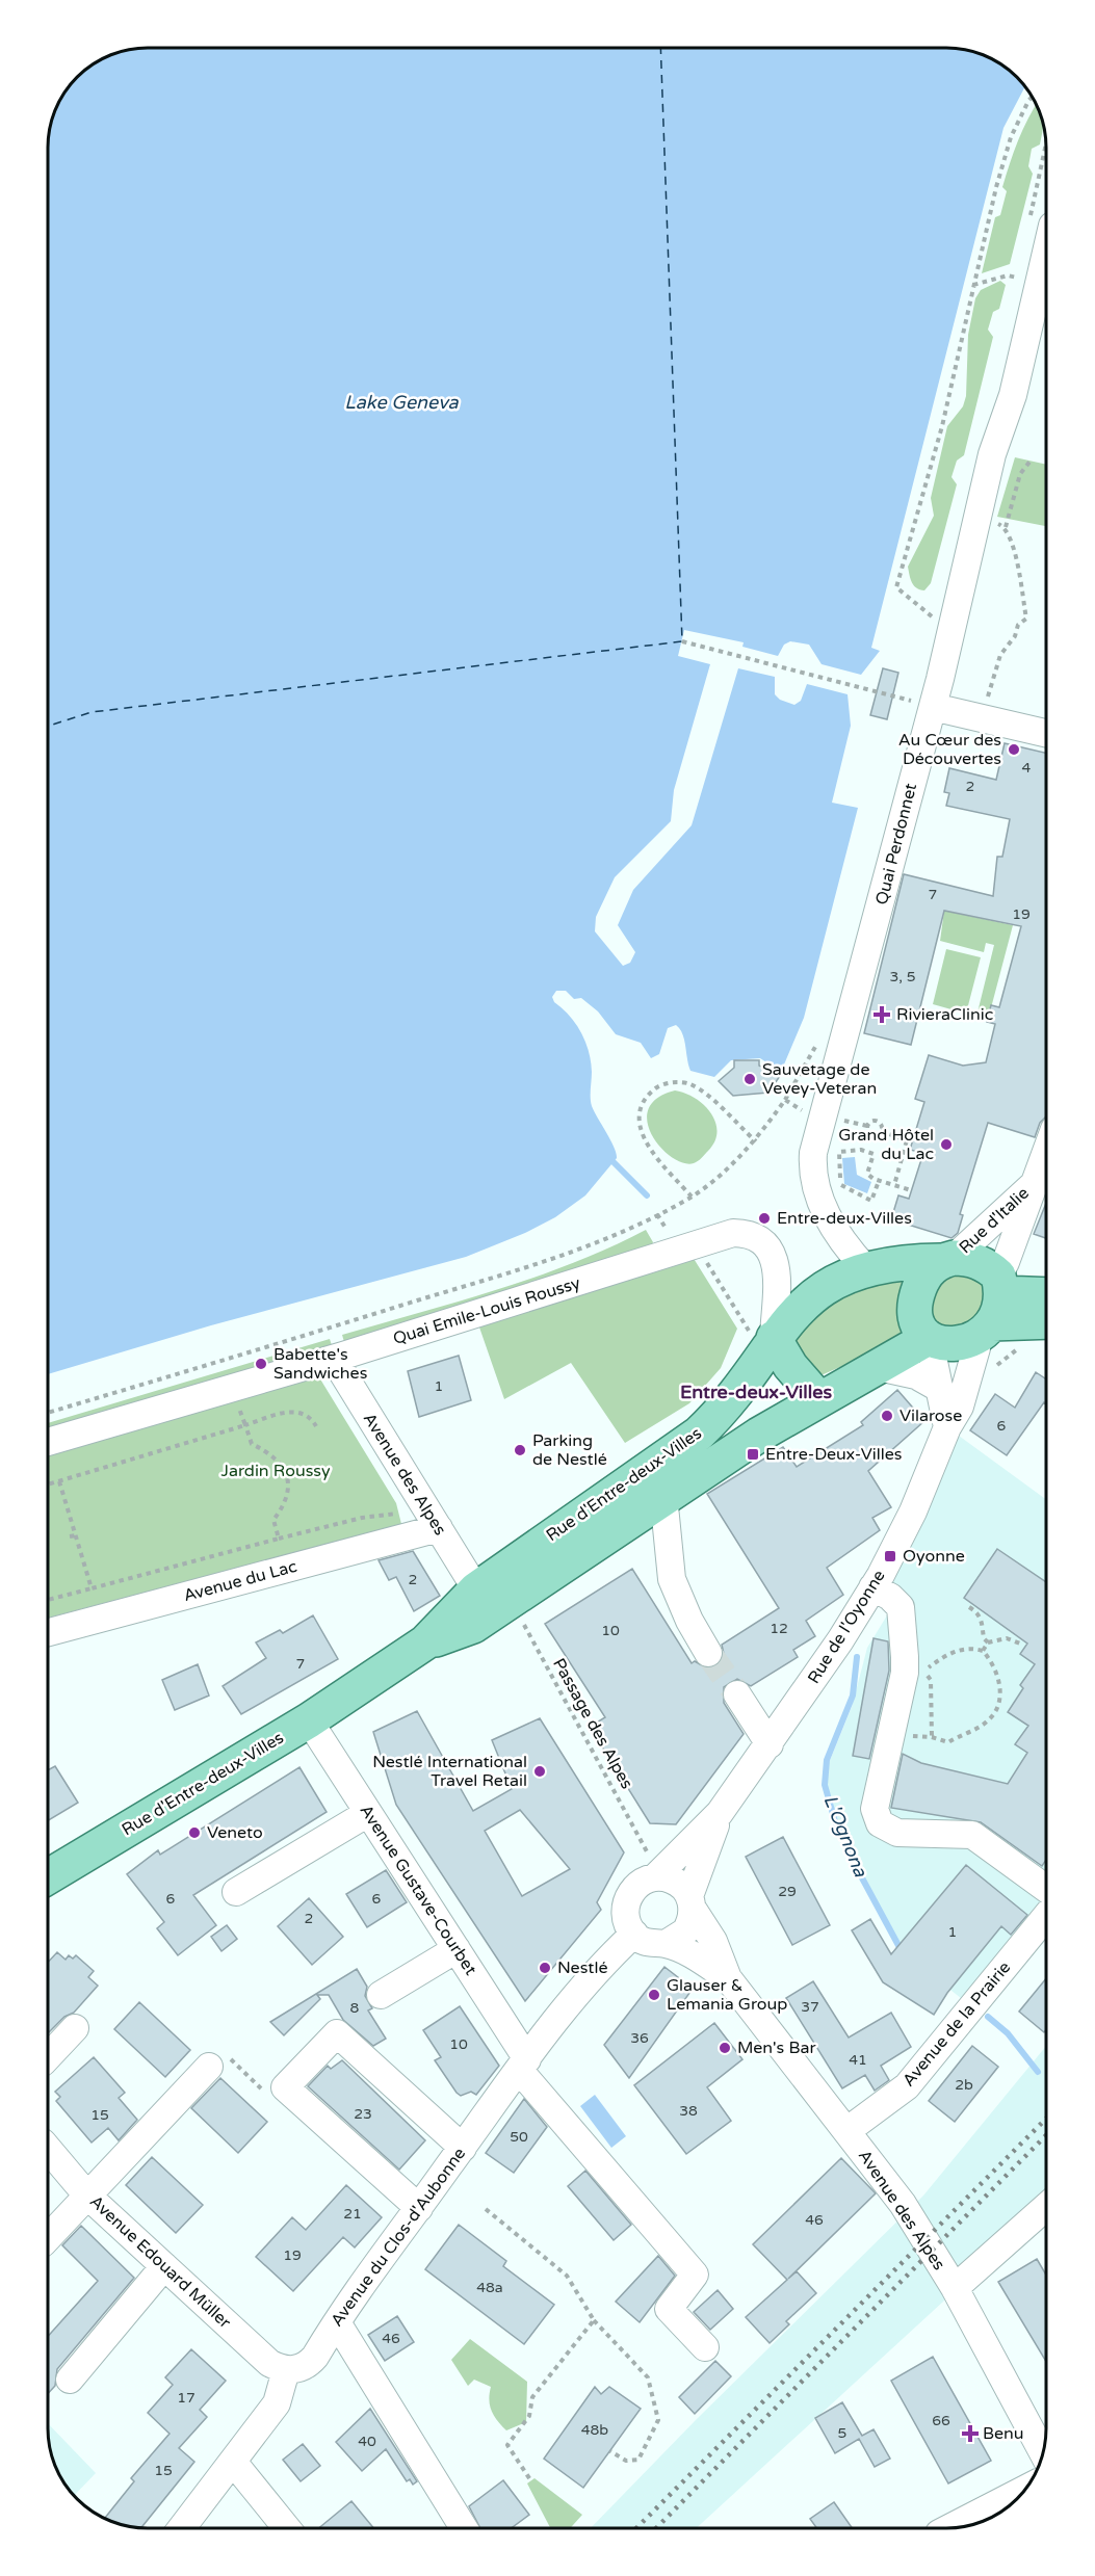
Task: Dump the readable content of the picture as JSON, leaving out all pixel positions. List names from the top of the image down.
{
  "streets": {
    "main road": ["Rue d'Entre-deux-Villes"],
    "street": [
      "Quai Perdonnet",
      "Rue d'Italie",
      "Quai Emile-Louis Roussy",
      "Avenue des Alpes",
      "Avenue du Lac",
      "Rue de l'Oyonne",
      "Avenue Gustave-Courbet",
      "Avenue de la Prairie",
      "Avenue du Clos-d'Aubonne",
      "Avenue Edouard Müller"
    ],
    "path": ["Passage des Alpes"]
  },
  "crossings": [
    ["Quai Perdonnet", "Rue d'Entre-deux-Villes"],
    ["Rue d'Italie", "Rue d'Entre-deux-Villes"],
    ["Rue d'Italie", "Rue de l'Oyonne"],
    ["Quai Emile-Louis Roussy", "Avenue des Alpes"],
    ["Quai Emile-Louis Roussy", "Rue d'Entre-deux-Villes"],
    ["Avenue des Alpes", "Rue d'Entre-deux-Villes"],
    ["Avenue des Alpes", "Avenue du Lac"],
    ["Avenue des Alpes", "Rue de l'Oyonne"],
    ["Avenue des Alpes", "Avenue de la Prairie"],
    ["Avenue des Alpes", "Avenue du Clos-d'Aubonne"],
    ["Rue d'Entre-deux-Villes", "Rue de l'Oyonne"],
    ["Rue d'Entre-deux-Villes", "Avenue Gustave-Courbet"],
    ["Rue de l'Oyonne", "Avenue du Clos-d'Aubonne"],
    ["Avenue Gustave-Courbet", "Avenue du Clos-d'Aubonne"],
    ["Avenue du Clos-d'Aubonne", "Avenue Edouard Müller"]
  ],
  "districts": ["Entre-deux-Villes"],
  "water": ["Lake Geneva", "L'Ognona"],
  "parks": ["Jardin Roussy"],
  "places": {
    "other": [
      "Au Cœur des Découvertes",
      "Sauvetage de Vevey-Veteran",
      "Grand Hôtel du Lac",
      "Entre-deux-Villes",
      "Babette's Sandwiches",
      "Vilarose",
      "Parking de Nestlé",
      "Nestlé International Travel Retail",
      "Veneto",
      "Nestlé",
      "Glauser & Lemania Group",
      "Men's Bar"
    ],
    "health": ["RivieraClinic", "Benu"],
    "transit": ["Entre-Deux-Villes", "Oyonne"]
  },
  "house_numbers": [
    "4",
    "2",
    "7",
    "19",
    "3, 5",
    "1",
    "6",
    "2",
    "12",
    "10",
    "7",
    "29",
    "6",
    "6",
    "2",
    "1",
    "37",
    "8",
    "36",
    "10",
    "41",
    "2b",
    "38",
    "23",
    "15",
    "50",
    "21",
    "46",
    "19",
    "48a",
    "46",
    "17",
    "66",
    "48b",
    "5",
    "40",
    "15"
  ]
}
